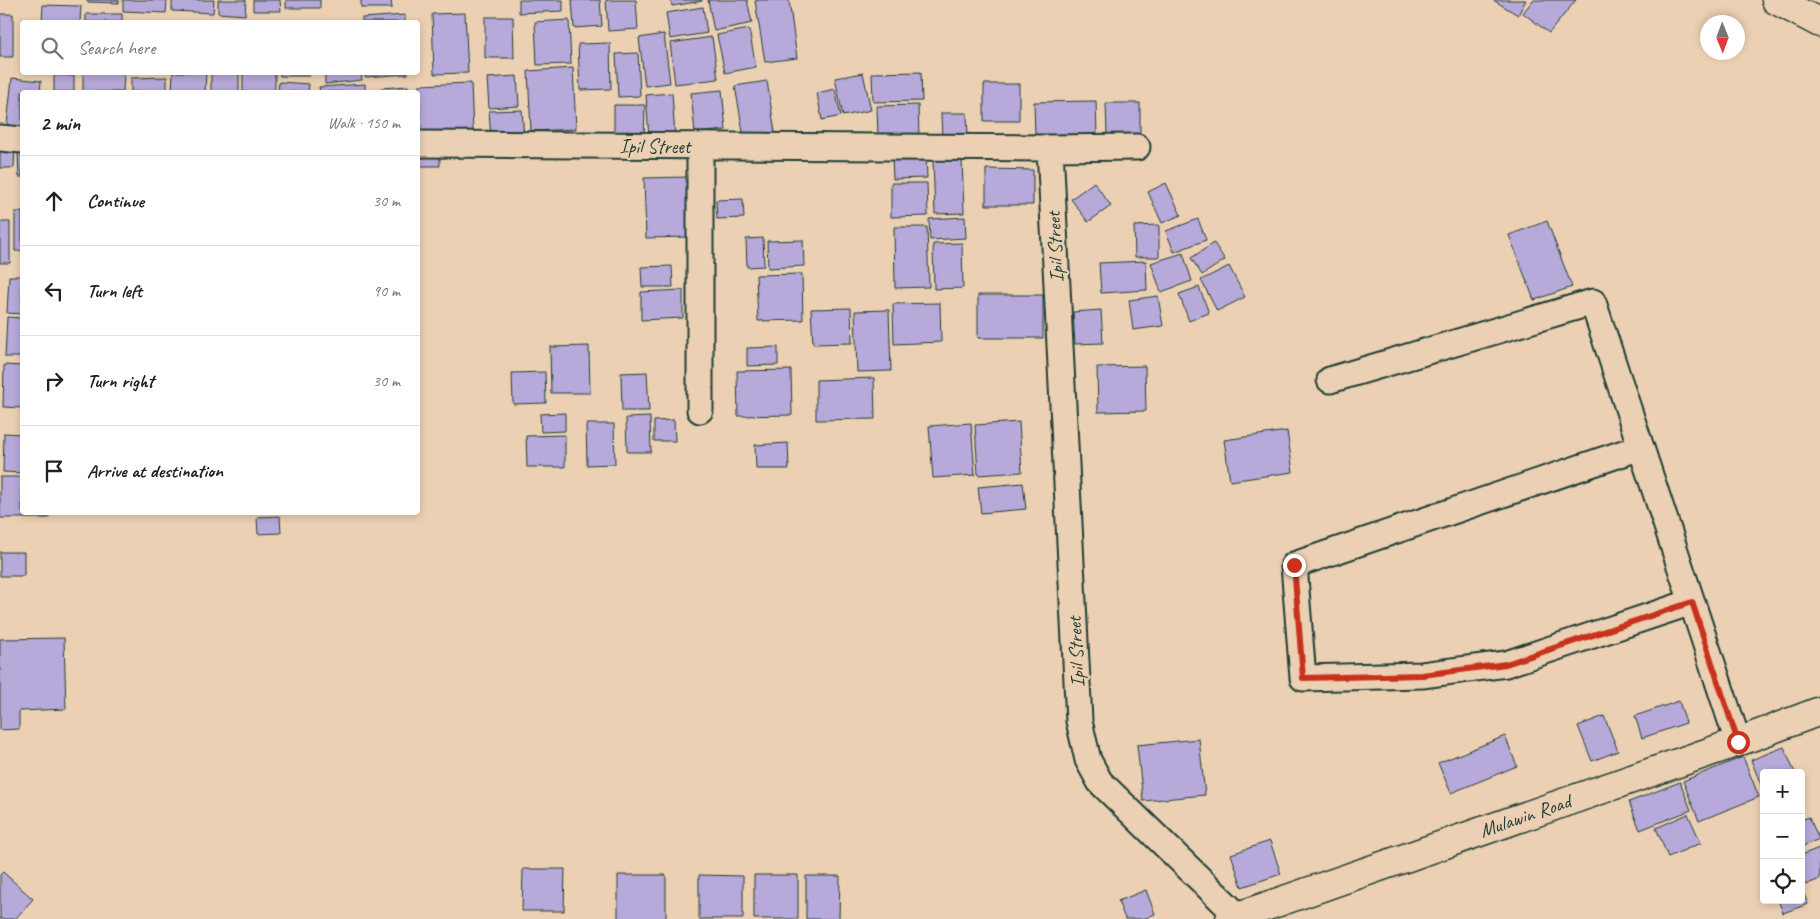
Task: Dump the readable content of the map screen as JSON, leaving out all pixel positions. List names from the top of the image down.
{
  "streets": {
    "main road": ["Mulawin Road"],
    "street": ["Ipil Street"]
  },
  "crossings": [
    ["Ipil Street", "Mulawin Road"]
  ],
  "north": "bottom",
  "page": {
    "search": "Search here",
    "heading": ["2 min", "Walk · 150 m"],
    "list": [
      ["Continue", "30 m"],
      ["Turn left", "90 m"],
      ["Turn right", "30 m"],
      "Arrive at destination"
    ],
    "map_buttons": ["+", "−"]
  }
}
